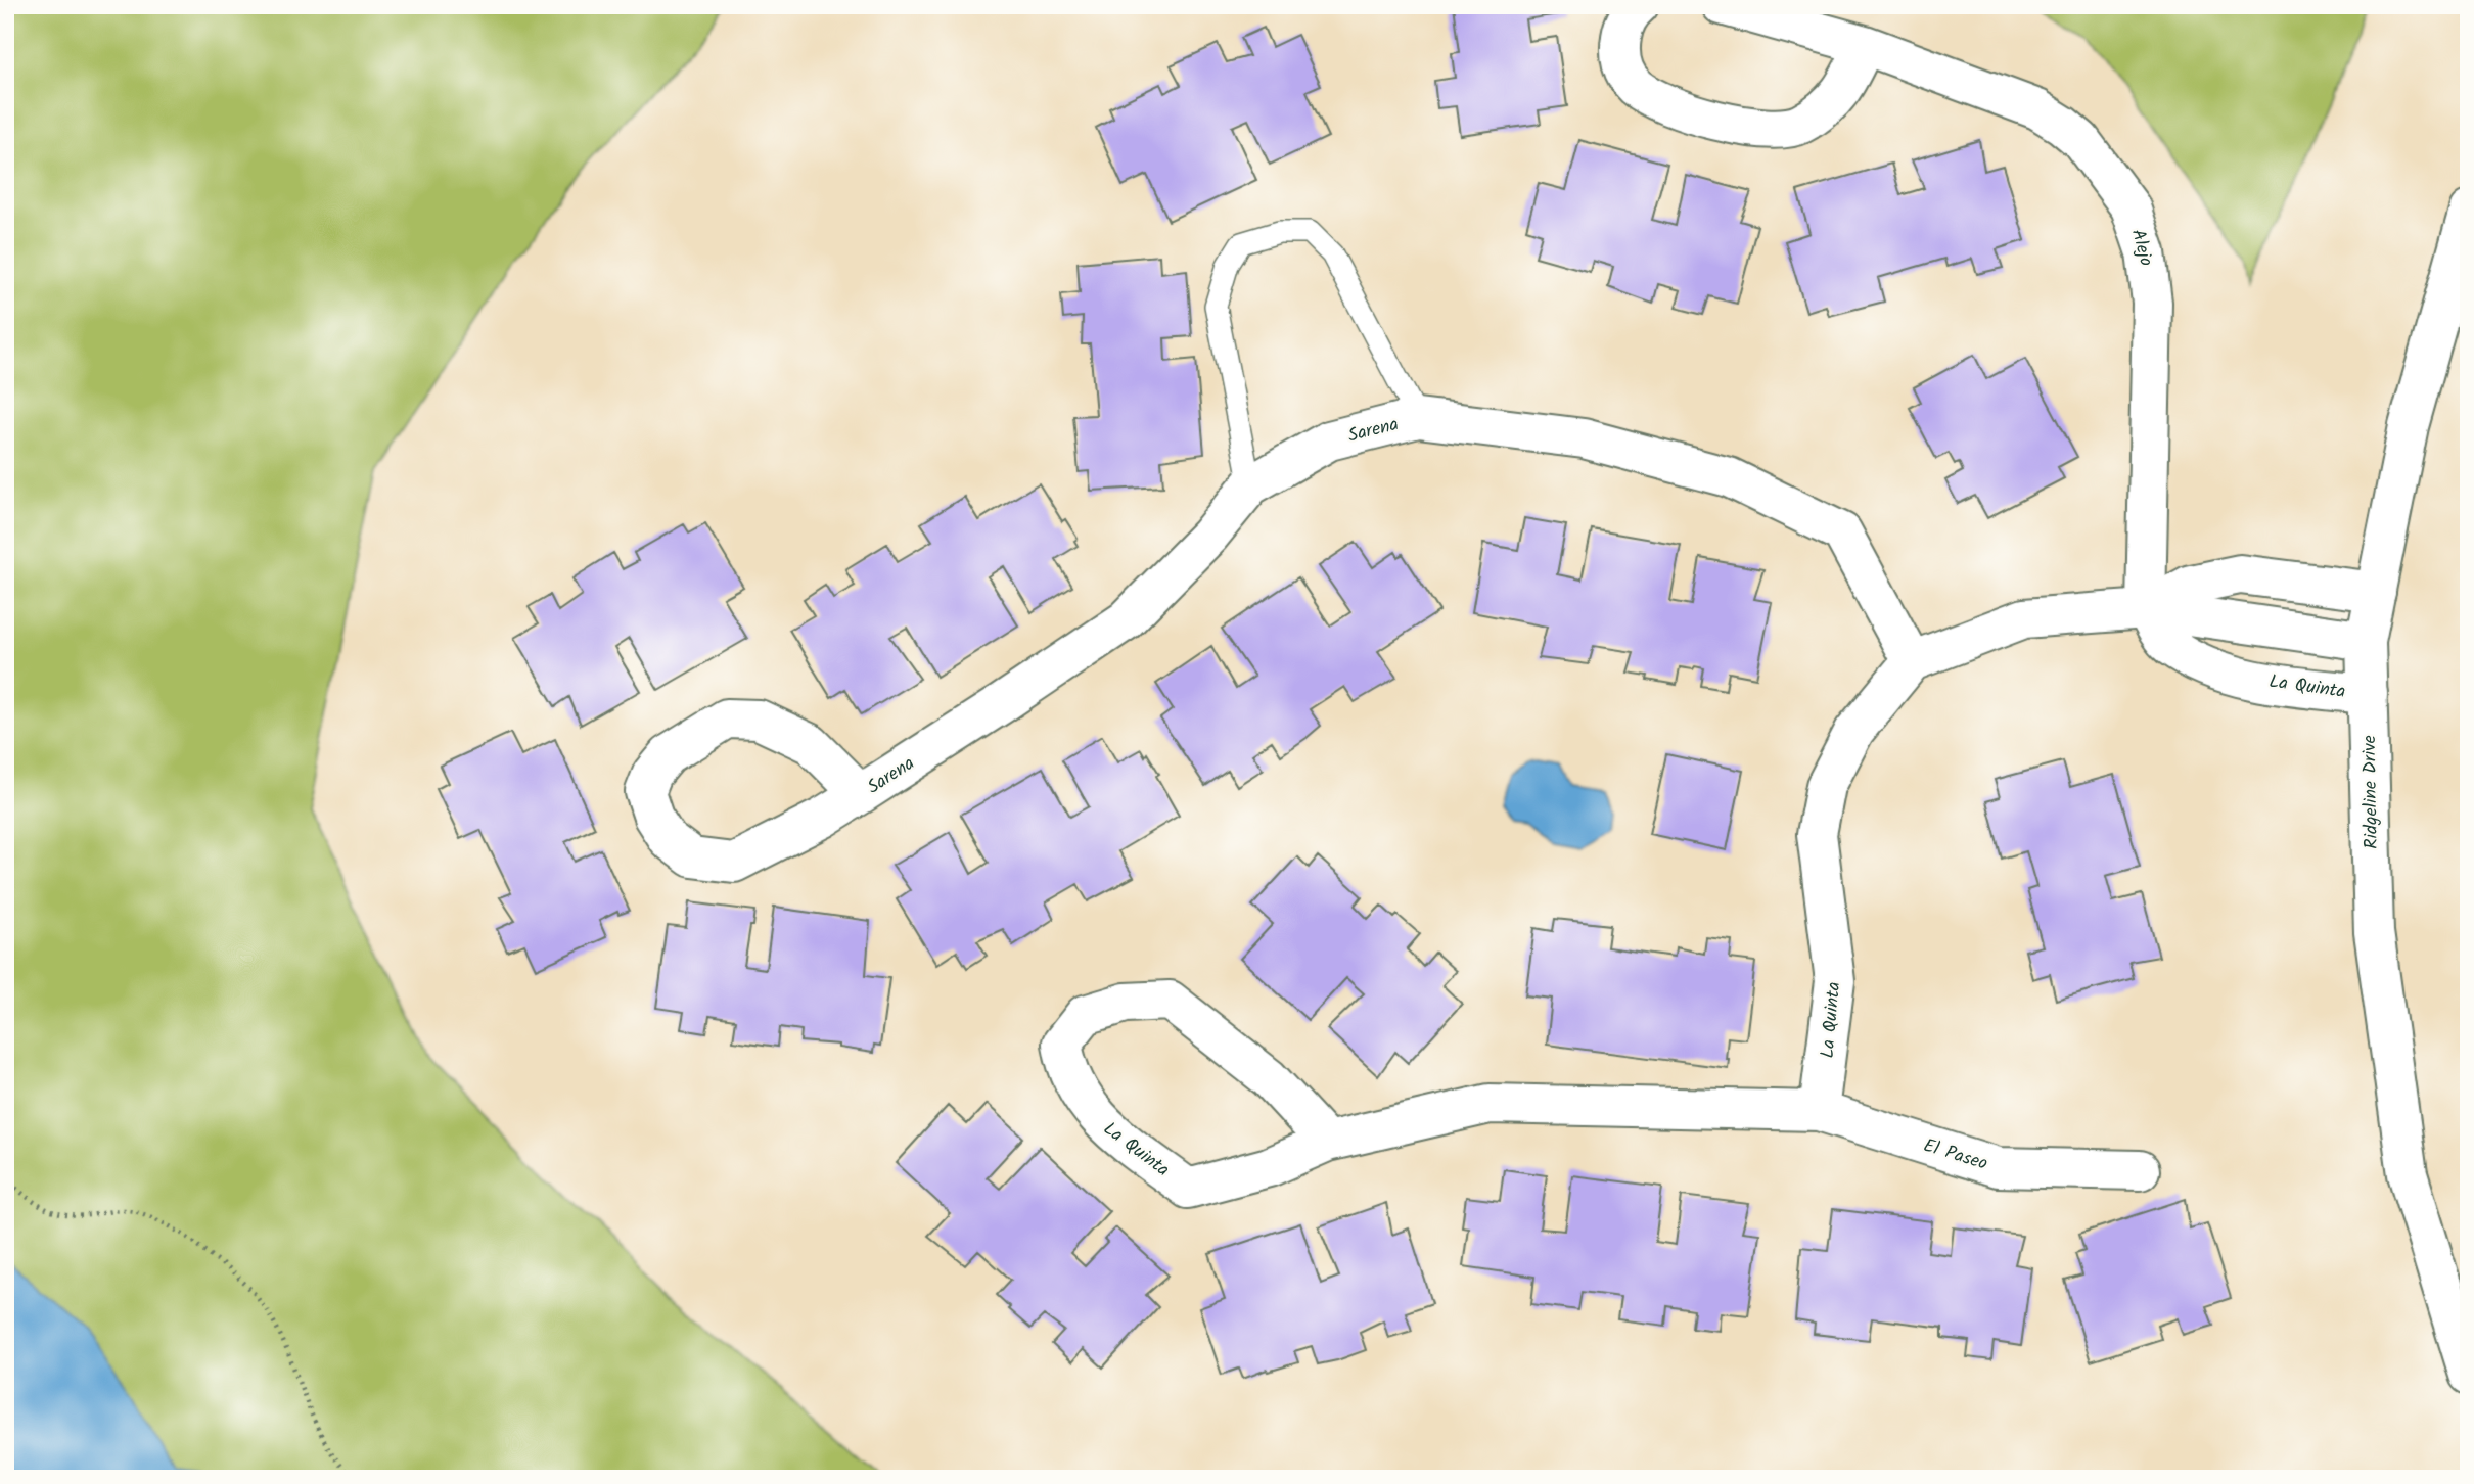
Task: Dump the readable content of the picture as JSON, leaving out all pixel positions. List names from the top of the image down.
{
  "streets": {
    "street": [
      "Alejo",
      "Sarena",
      "La Quinta",
      "Ridgeline Drive",
      "El Paseo"
    ]
  },
  "crossings": [
    ["Alejo", "La Quinta"],
    ["Sarena", "La Quinta"],
    ["La Quinta", "Ridgeline Drive"],
    ["La Quinta", "El Paseo"]
  ]
}
